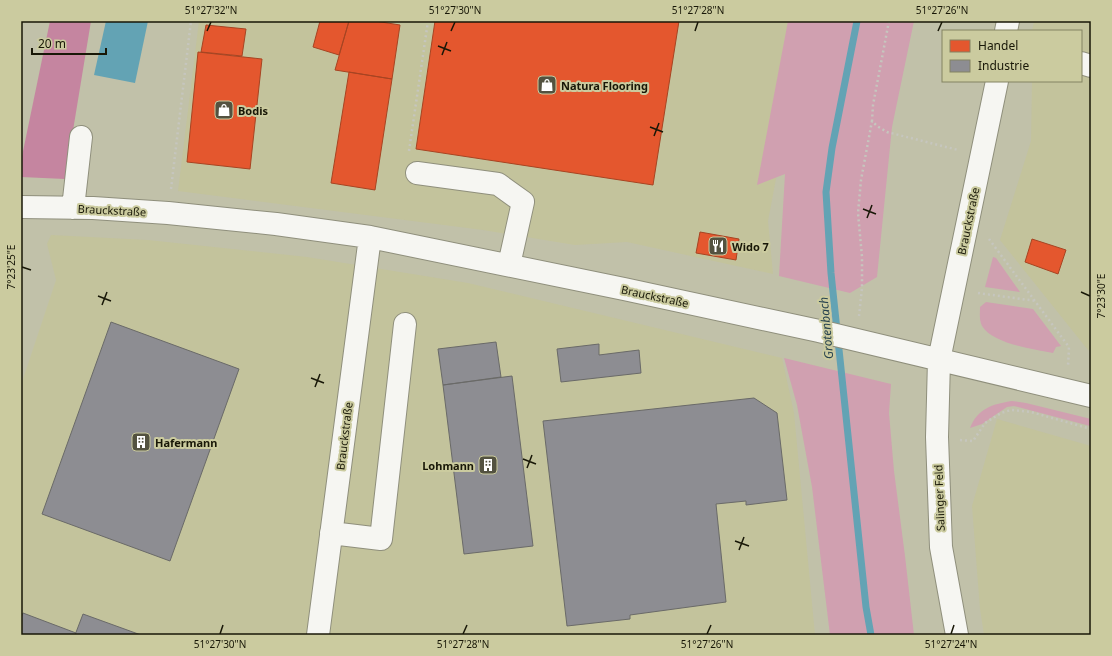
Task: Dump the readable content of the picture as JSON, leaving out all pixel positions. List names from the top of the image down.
{
  "streets": {
    "street": ["Brauckstraße", "Salinger Feld"]
  },
  "crossings": [
    ["Brauckstraße", "Salinger Feld"]
  ],
  "water": ["Grotenbach"],
  "places": {
    "shop": ["Natura Flooring", "Bodis"],
    "restaurant": ["Wido 7"],
    "building": ["Hafermann", "Lohmann"]
  },
  "legend": ["Handel", "Industrie"],
  "scale_bar": "20 m",
  "coordinates": [
    "51°27'32\"N",
    "51°27'30\"N",
    "51°27'28\"N",
    "51°27'26\"N",
    "7°23'25\"E",
    "7°23'30\"E",
    "51°27'24\"N"
  ]
}
